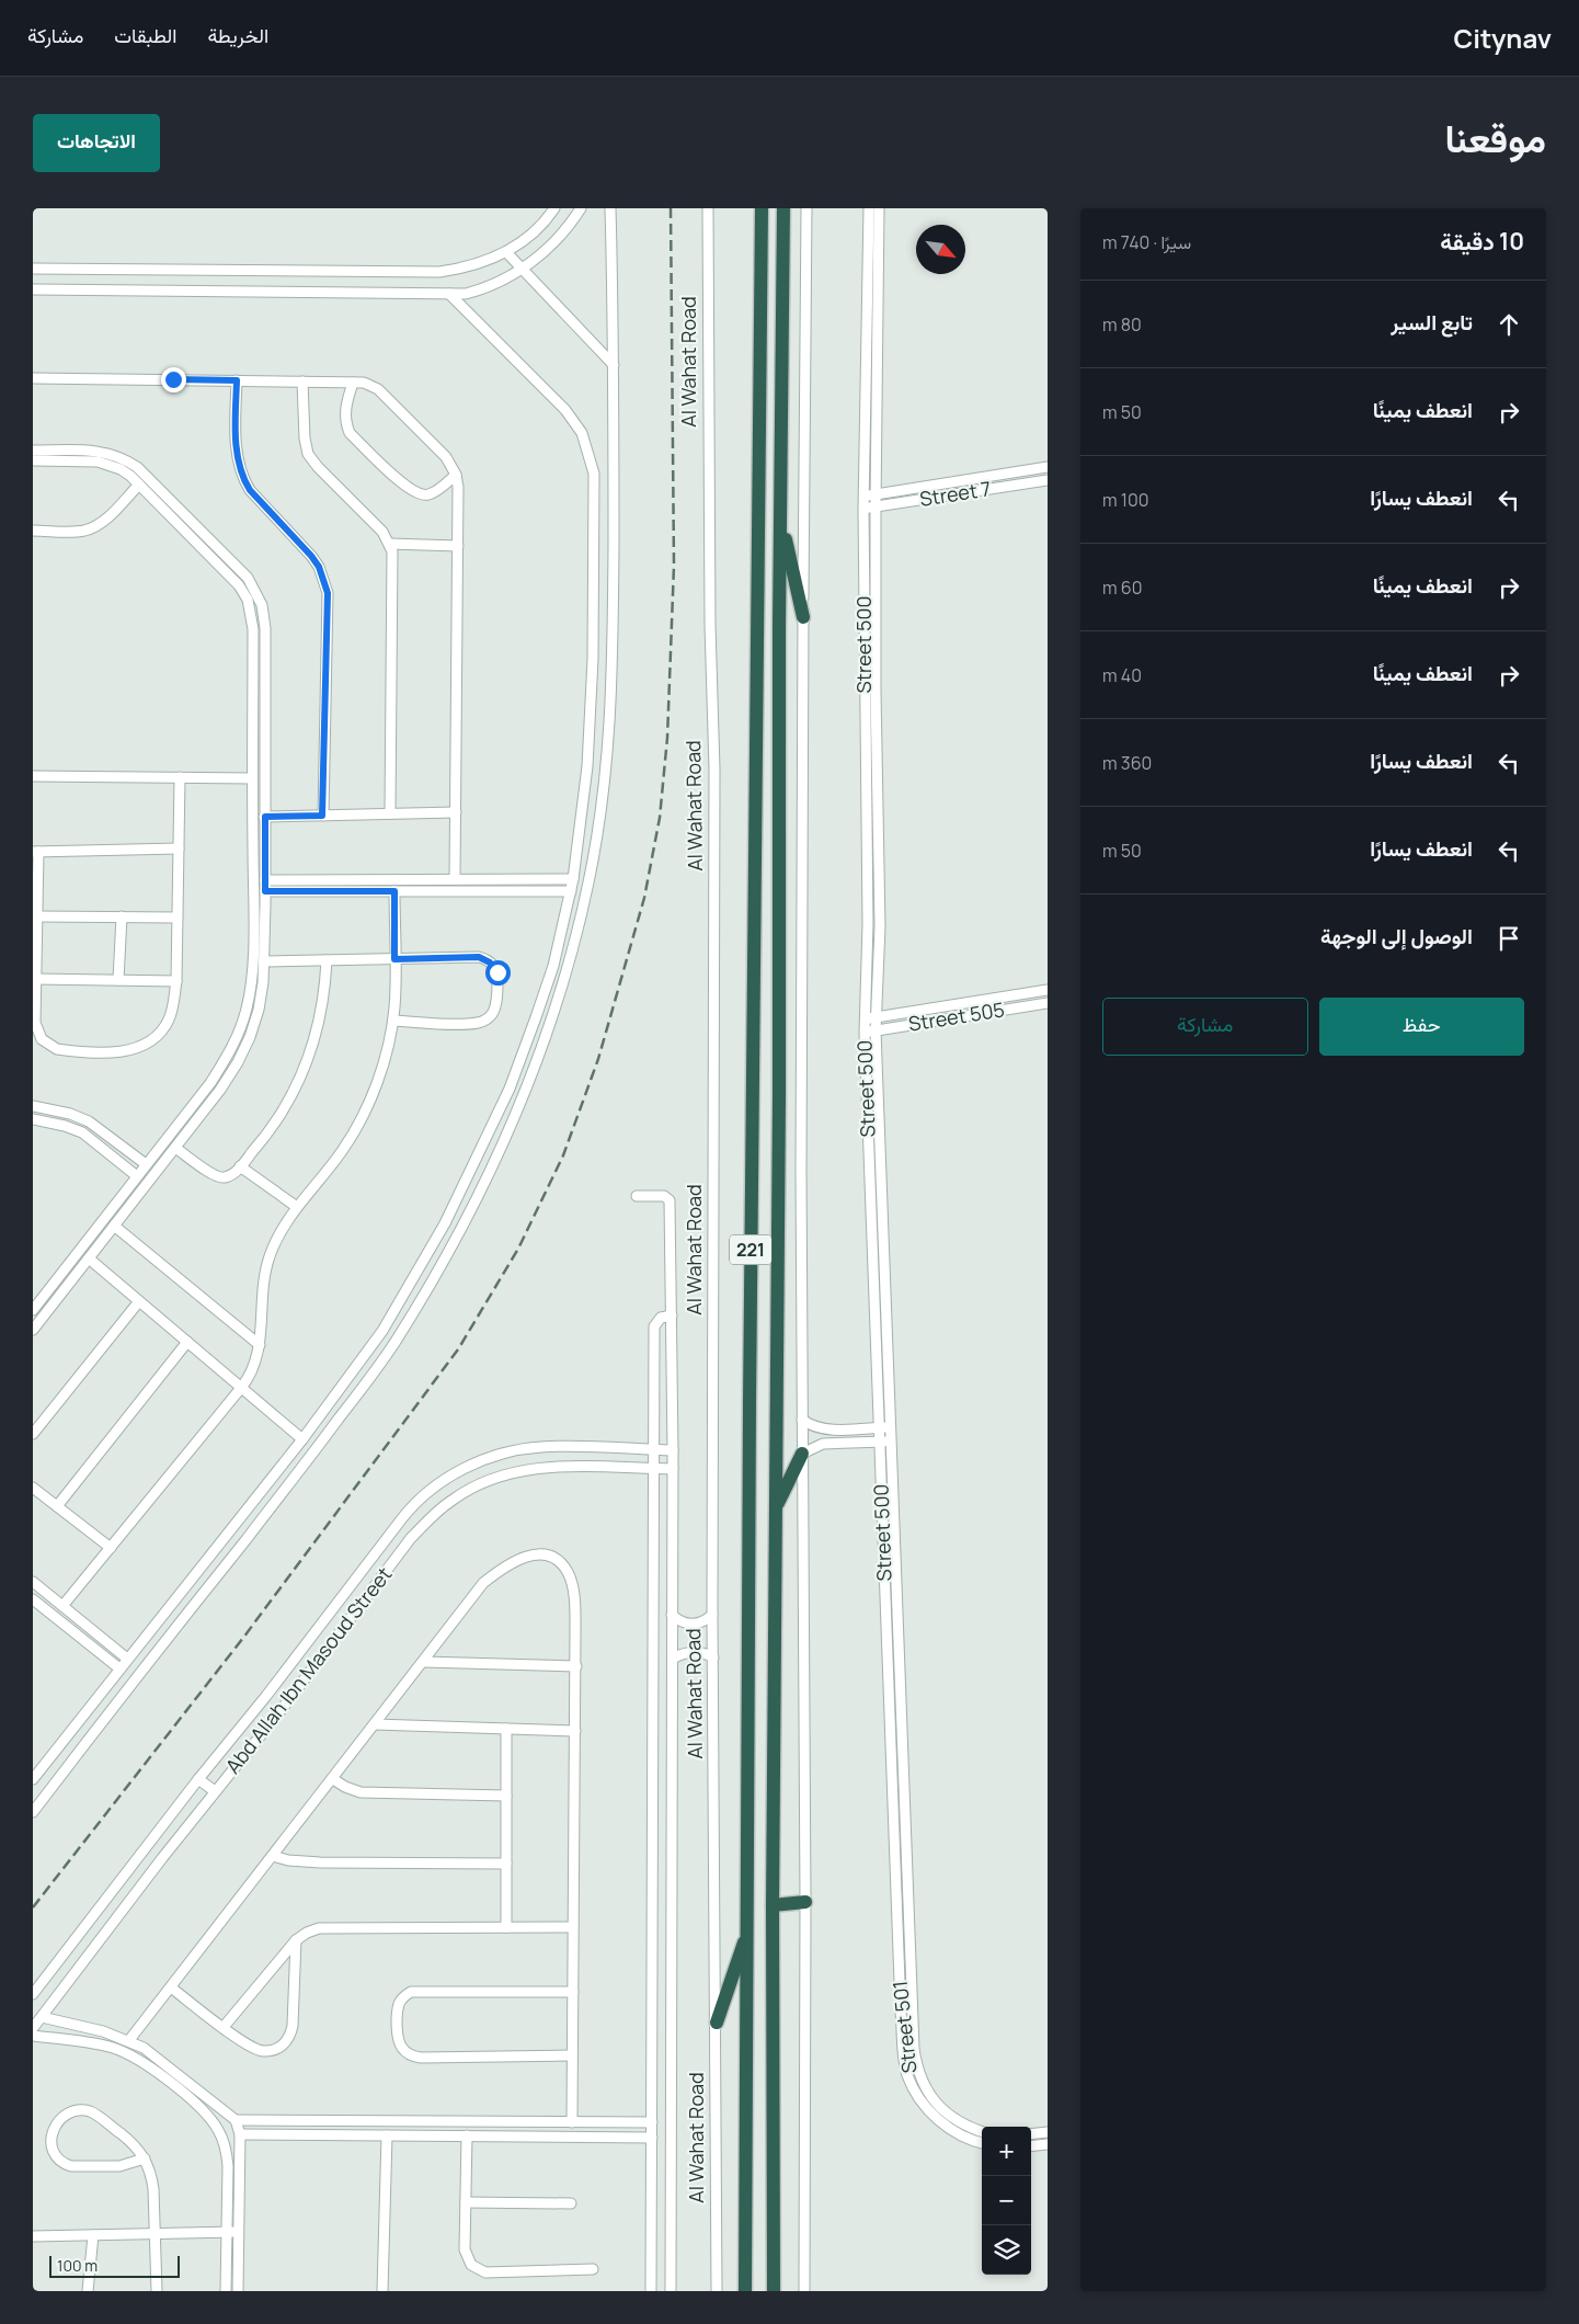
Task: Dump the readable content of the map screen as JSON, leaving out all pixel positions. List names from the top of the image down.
{
  "streets": {
    "highway": ["221"],
    "street": [
      "Al Wahat Road",
      "Street 7",
      "Street 500",
      "Street 505",
      "Abd Allah Ibn Masoud Street",
      "Street 501"
    ]
  },
  "crossings": [
    ["Street 7", "Street 500"],
    ["Street 500", "Street 505"],
    ["Street 500", "Street 501"]
  ],
  "scale_bar": "100 m",
  "north": "bottom right",
  "page": {
    "header": "Citynav",
    "nav": ["الخريطة", "الطبقات", "مشاركة"],
    "title": "موقعنا",
    "buttons": [
      "الاتجاهات",
      ["حفظ", "مشاركة"]
    ],
    "heading": ["10 دقيقة", "سيرًا · 740 m"],
    "list": [
      ["تابع السير", "80 m"],
      ["انعطف يمينًا", "50 m"],
      ["انعطف يسارًا", "100 m"],
      ["انعطف يمينًا", "60 m"],
      ["انعطف يمينًا", "40 m"],
      ["انعطف يسارًا", "360 m"],
      ["انعطف يسارًا", "50 m"],
      "الوصول إلى الوجهة"
    ],
    "map_buttons": ["+", "−"],
    "scale": "100 m"
  }
}
